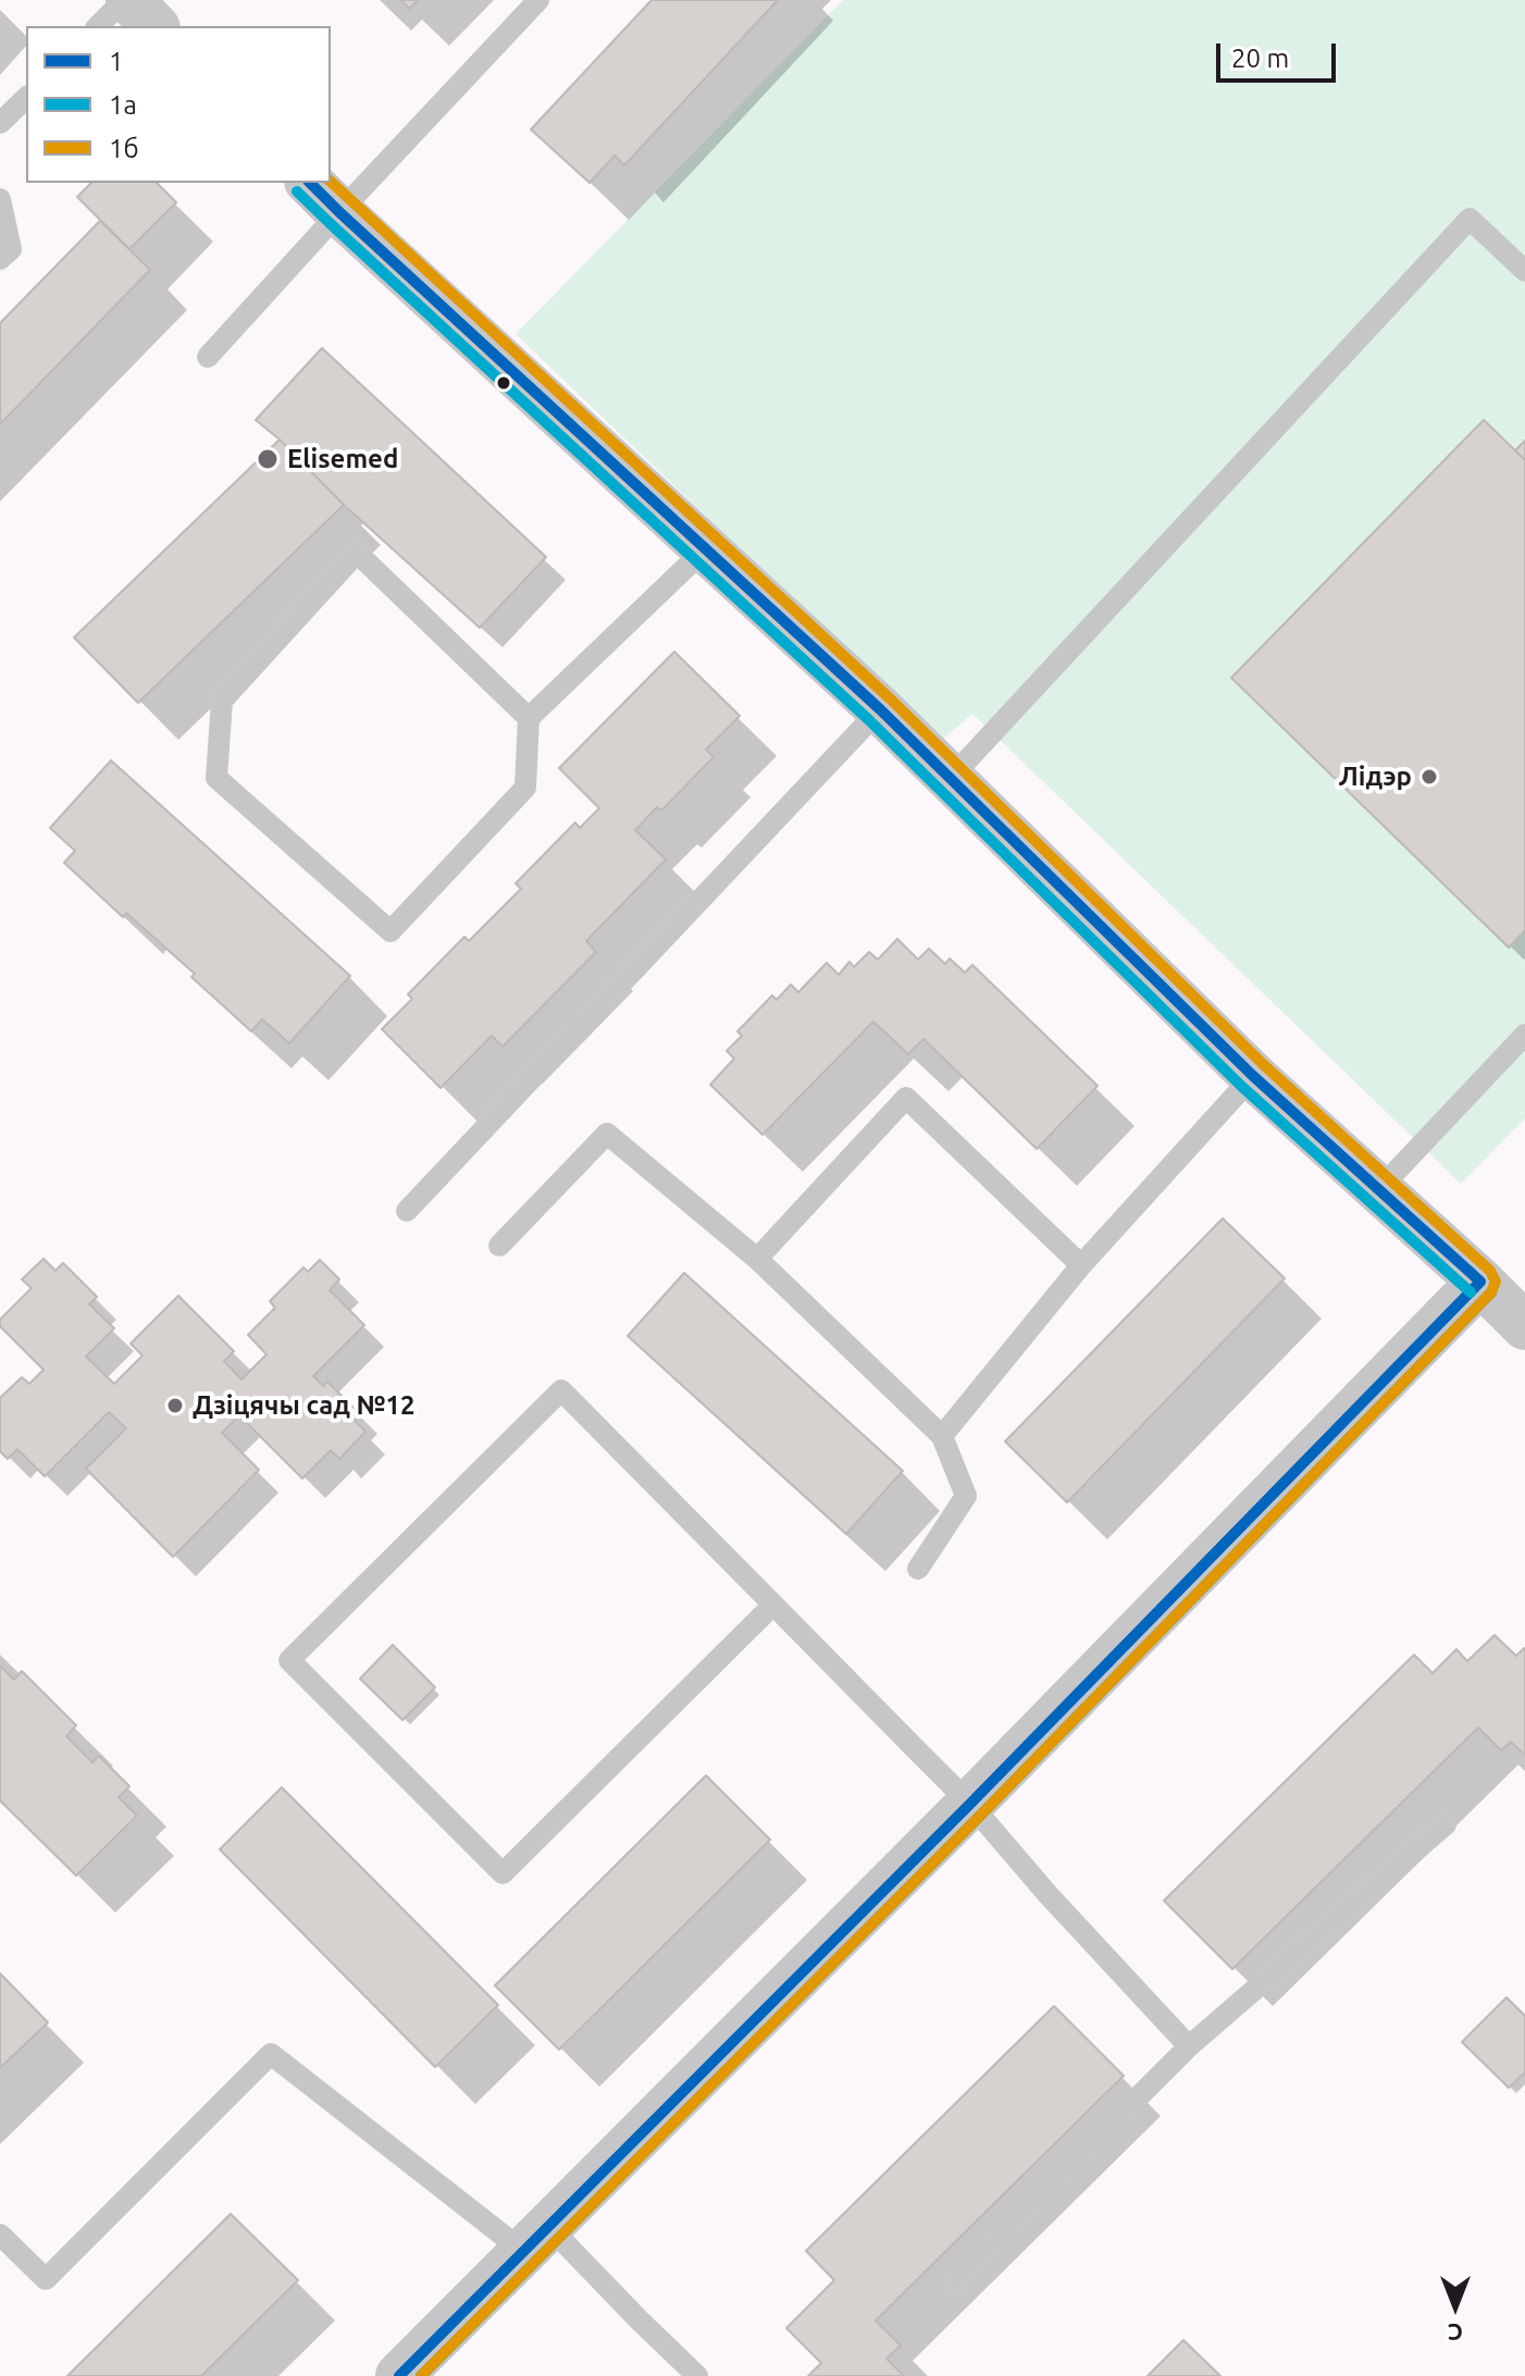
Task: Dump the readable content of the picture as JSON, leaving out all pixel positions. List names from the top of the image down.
{
  "places": ["Elisemed", "Лідэр", "Дзіцячы сад №12"],
  "lines": ["transit line 1б", "transit line 1", "transit line 1а"],
  "legend": ["1", "1а", "1б"],
  "scale_bar": "20 m",
  "north": "bottom"
}
